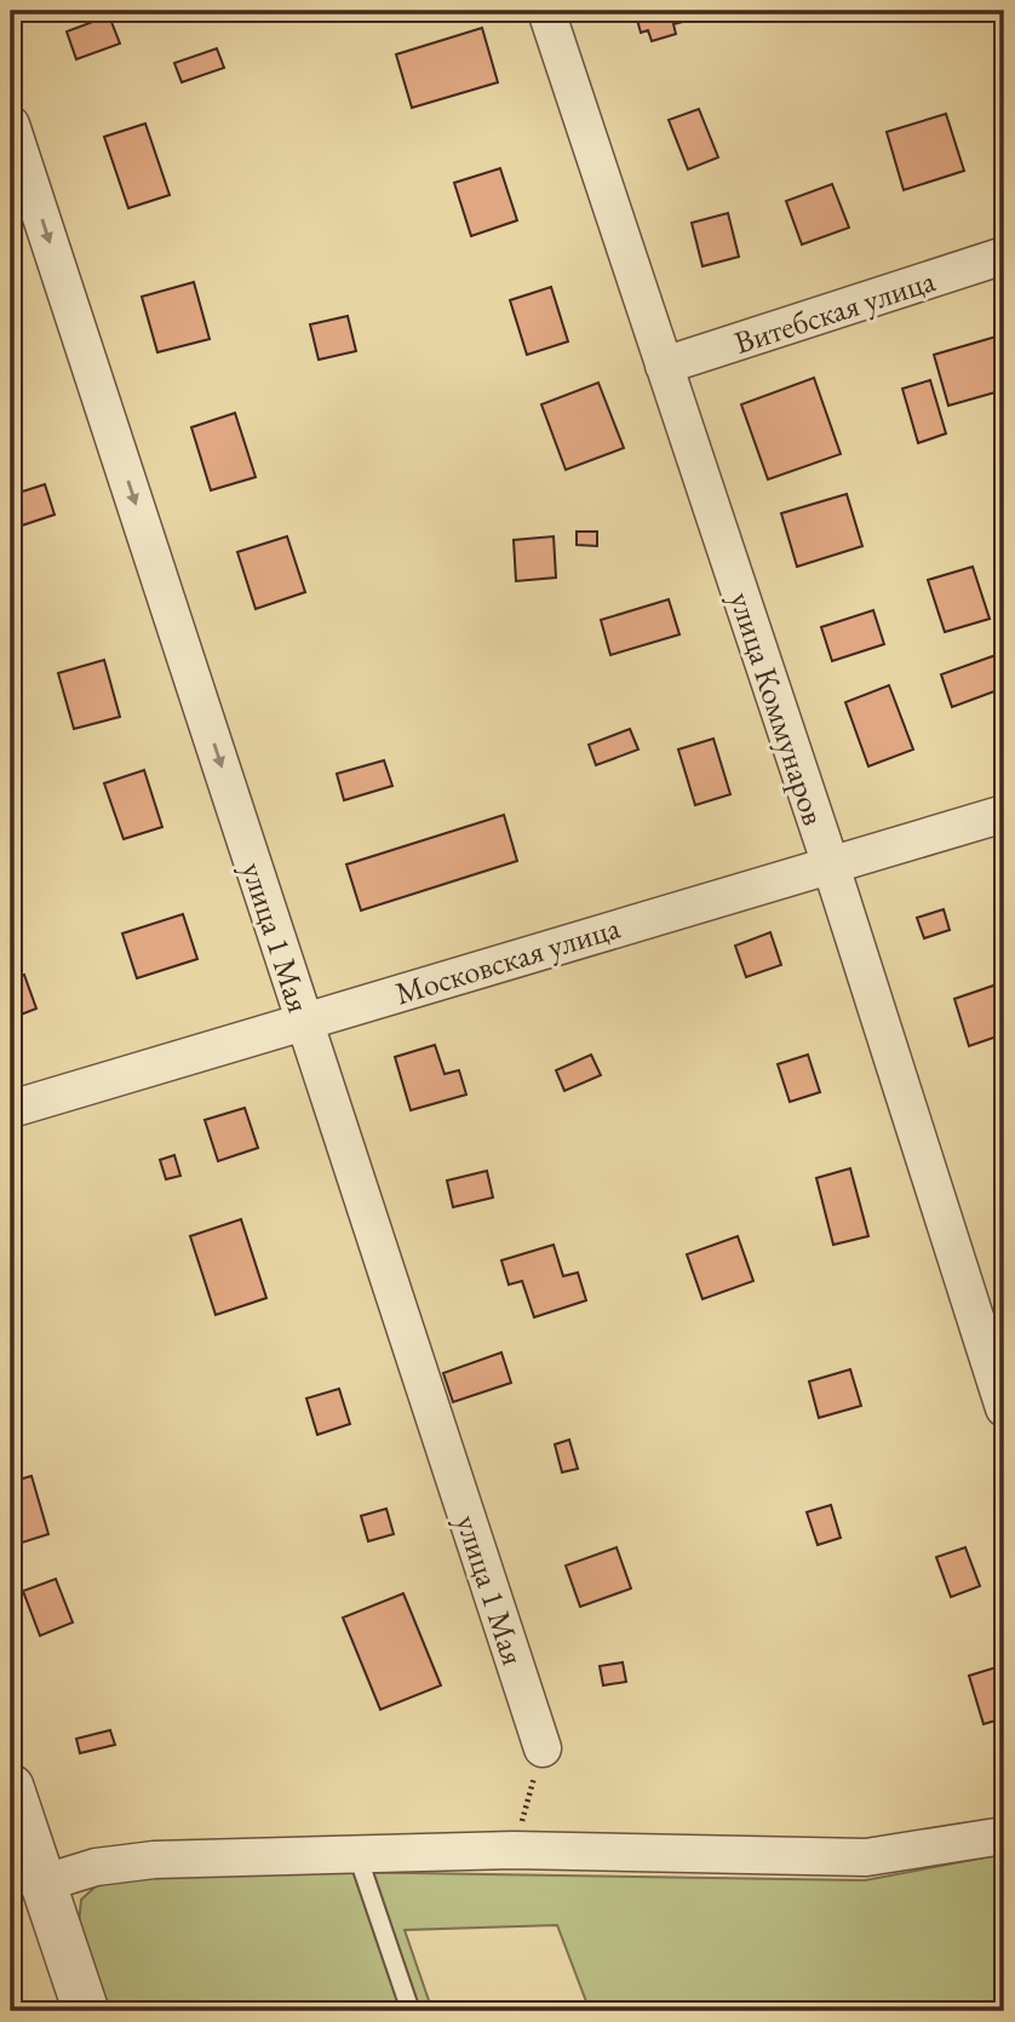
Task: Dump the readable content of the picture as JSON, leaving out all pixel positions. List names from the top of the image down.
{
  "streets": {
    "street": [
      "Витебская улица",
      "улица Коммунаров",
      "улица 1 Мая",
      "Московская улица"
    ]
  },
  "crossings": [
    ["Витебская улица", "улица Коммунаров"],
    ["улица Коммунаров", "Московская улица"],
    ["улица 1 Мая", "Московская улица"]
  ],
  "one_way": ["улица 1 Мая"]
}
